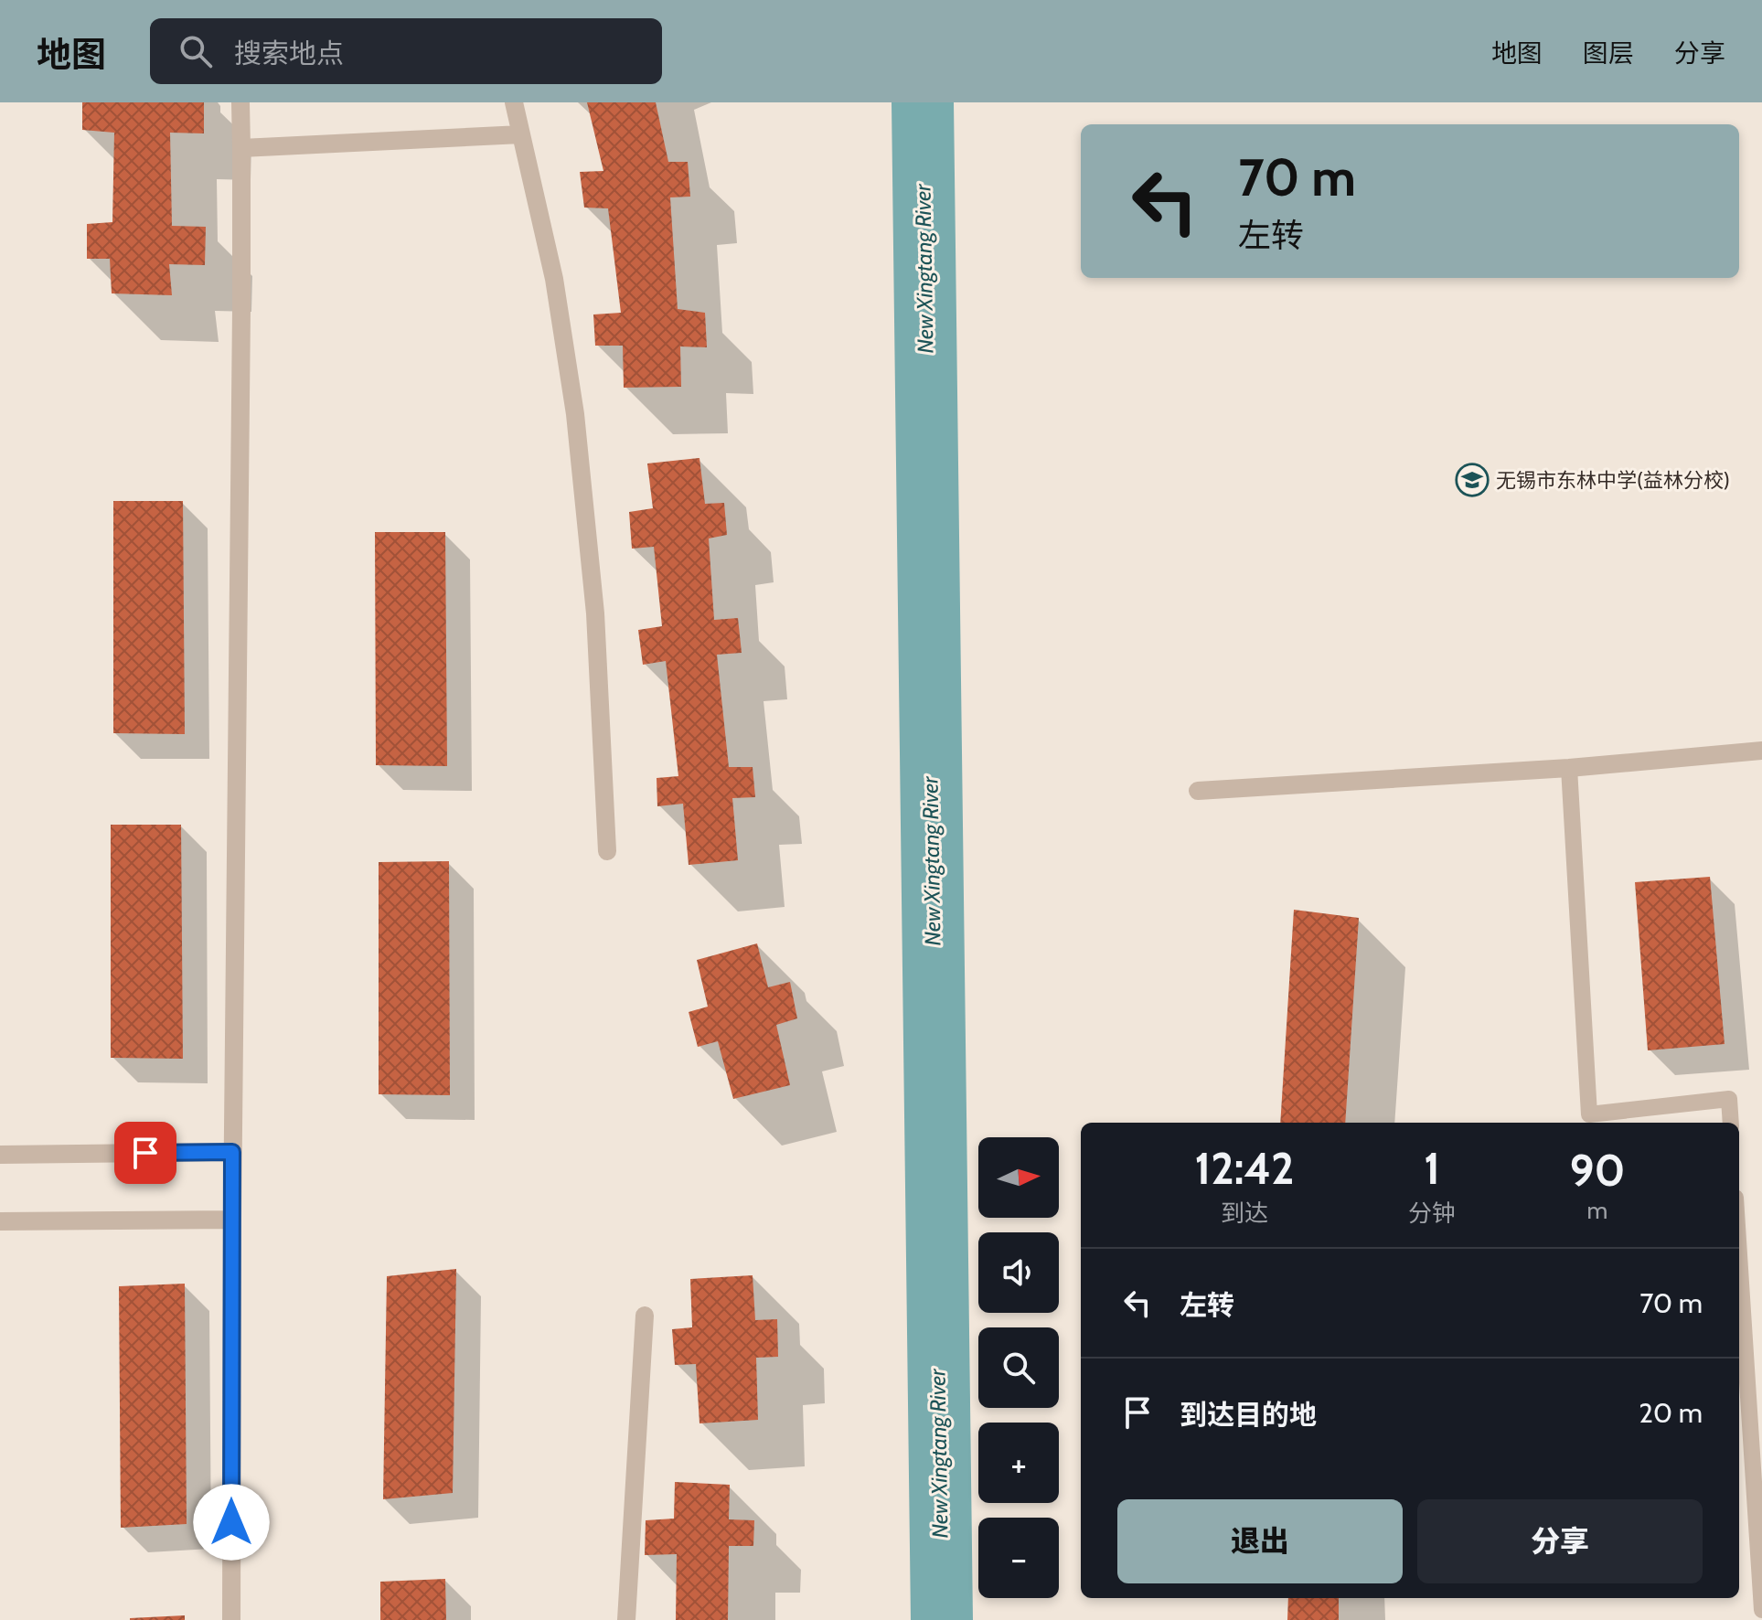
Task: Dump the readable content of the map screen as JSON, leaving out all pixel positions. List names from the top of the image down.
{
  "water": ["New Xingtang River"],
  "places": {
    "school or university": ["无锡市东林中学(益林分校)"]
  },
  "north": "right",
  "page": {
    "header": "地图",
    "search": "搜索地点",
    "nav": ["地图", "图层", "分享"],
    "turn": ["70 m", "左转"],
    "eta": [
      "12:42",
      "到达",
      "1",
      "分钟",
      "90",
      "m"
    ],
    "map_buttons": ["+", "−"],
    "list": [
      {
        "name": "左转",
        "value": "70 m"
      },
      {
        "name": "到达目的地",
        "value": "20 m"
      }
    ],
    "buttons": ["退出", "分享"]
  }
}
